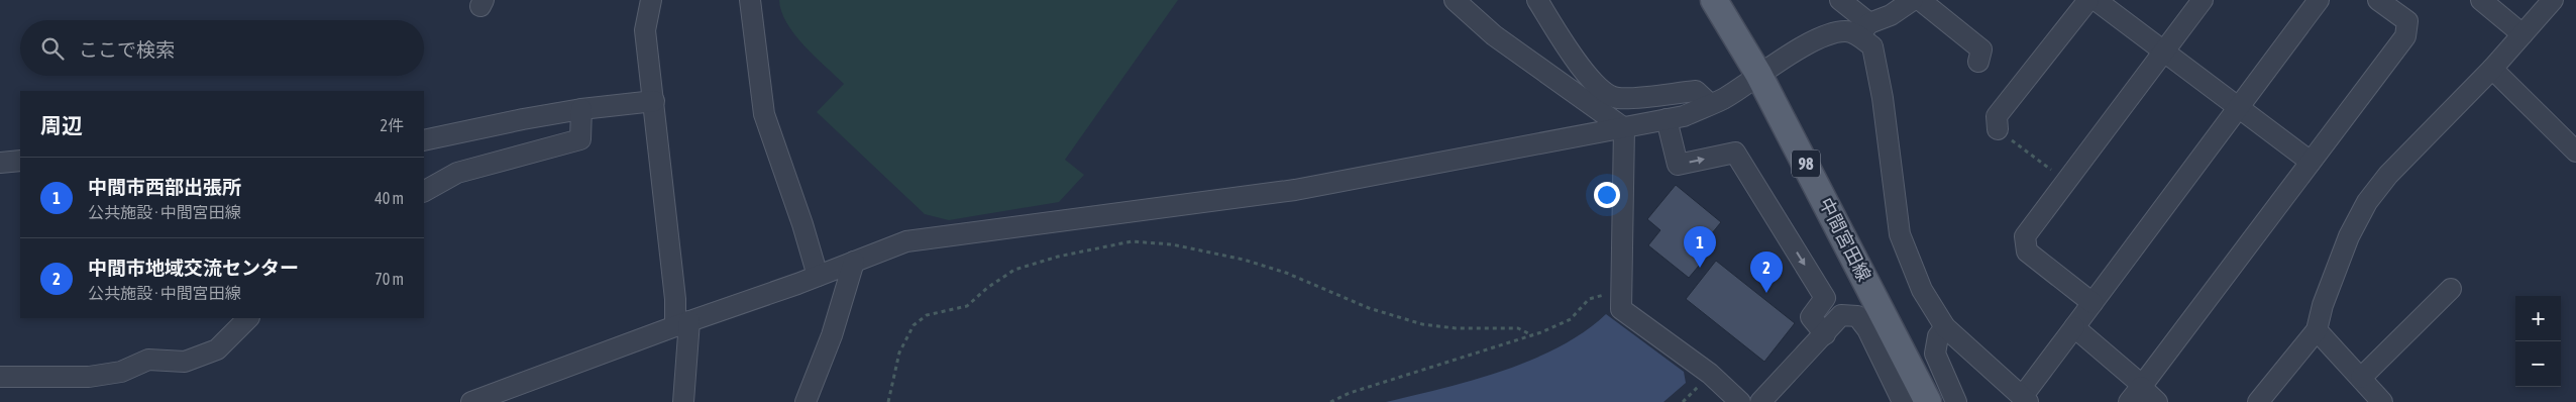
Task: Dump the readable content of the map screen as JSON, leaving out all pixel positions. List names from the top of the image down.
{
  "streets": {
    "main road": ["98", "中間宮田線"]
  },
  "page": {
    "search": "ここで検索",
    "heading": ["周辺", "2件"],
    "list": [
      {
        "mark": "1",
        "name": "中間市西部出張所",
        "note": "公共施設 · 中間宮田線",
        "value": "40 m"
      },
      {
        "mark": "2",
        "name": "中間市地域交流センター",
        "note": "公共施設 · 中間宮田線",
        "value": "70 m"
      }
    ],
    "pins": ["1", "2"],
    "map_buttons": ["+", "−"]
  }
}
